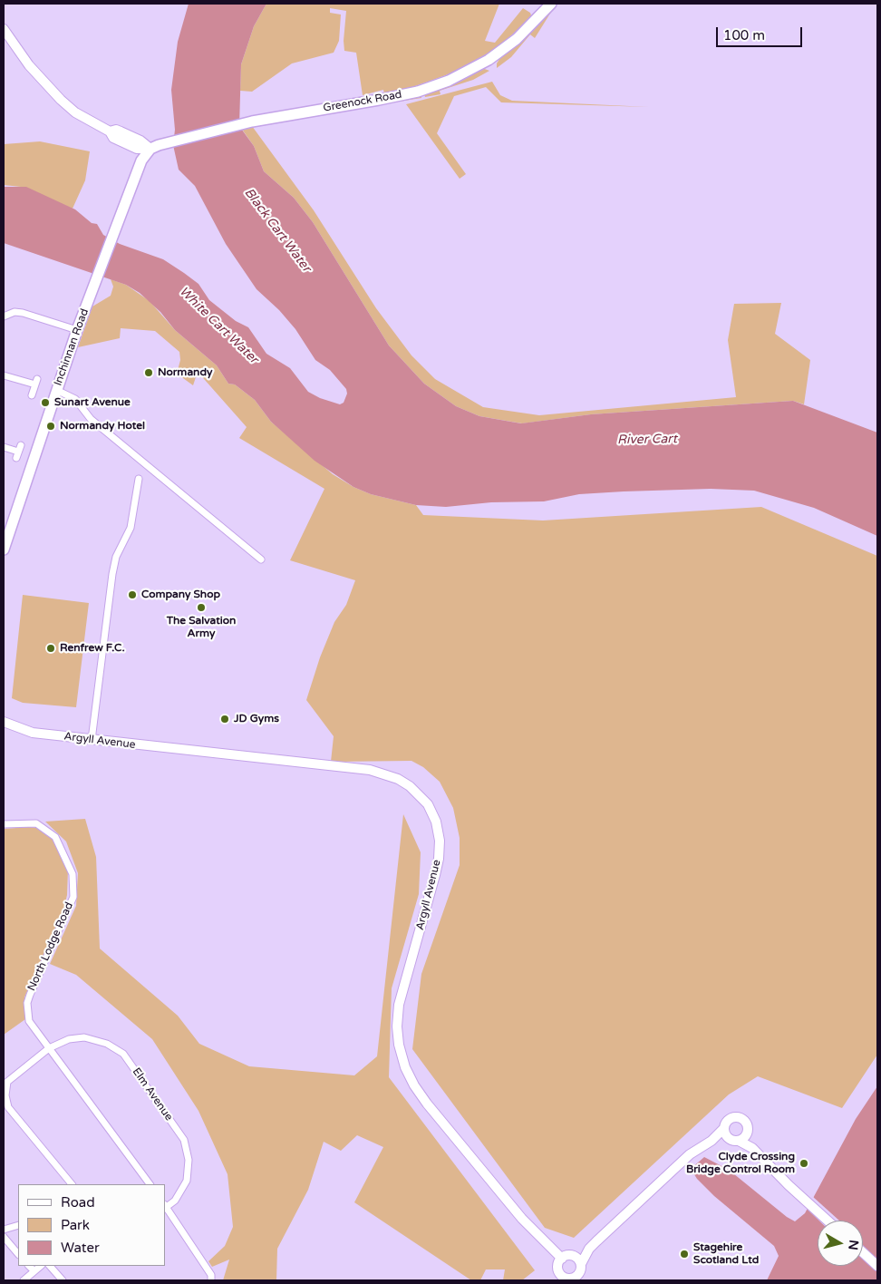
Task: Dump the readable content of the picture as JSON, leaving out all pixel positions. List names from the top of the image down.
{
  "streets": {
    "main road": ["Greenock Road", "Inchinnan Road"],
    "street": ["Argyll Avenue", "North Lodge Road", "Elm Avenue"]
  },
  "crossings": [
    ["Greenock Road", "Inchinnan Road"],
    ["North Lodge Road", "Elm Avenue"]
  ],
  "water": ["Black Cart Water", "White Cart Water", "River Cart"],
  "places": [
    "Normandy",
    "Sunart Avenue",
    "Normandy Hotel",
    "Company Shop",
    "The Salvation Army",
    "Renfrew F.C.",
    "JD Gyms",
    "Clyde Crossing Bridge Control Room",
    "Stagehire Scotland Ltd"
  ],
  "legend": ["Road", "Park", "Water"],
  "scale_bar": "100 m",
  "north": "right"
}
